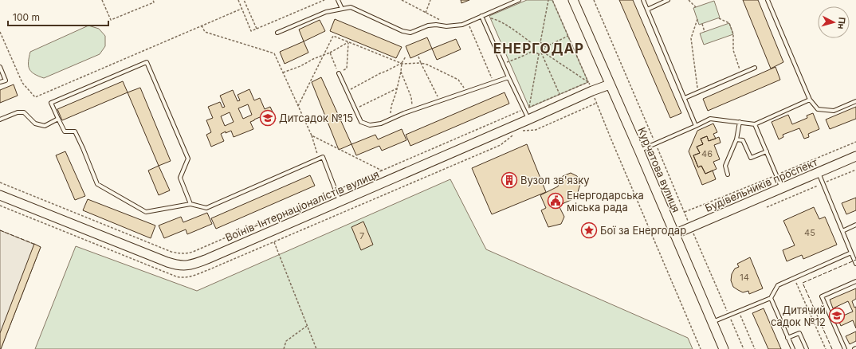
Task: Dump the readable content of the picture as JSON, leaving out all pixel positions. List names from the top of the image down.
{
  "streets": {
    "street": ["Курчатова вулиця", "Будівельників проспект", "Воїнів-Інтернаціоналістів вулиця"]
  },
  "crossings": [
    ["Курчатова вулиця", "Будівельників проспект"],
    ["Курчатова вулиця", "Воїнів-Інтернаціоналістів вулиця"]
  ],
  "districts": ["ЕНЕРГОДАР"],
  "places": {
    "school or university": ["Дитсадок №15", "Дитячий садок №12"],
    "building": ["Вузол зв'язку"],
    "public building": ["Енергодарська міська рада"],
    "place": ["Бої за Енергодар"]
  },
  "house_numbers": [
    "46",
    "45",
    "7",
    "14"
  ],
  "scale_bar": "100 m",
  "north": "right"
}
